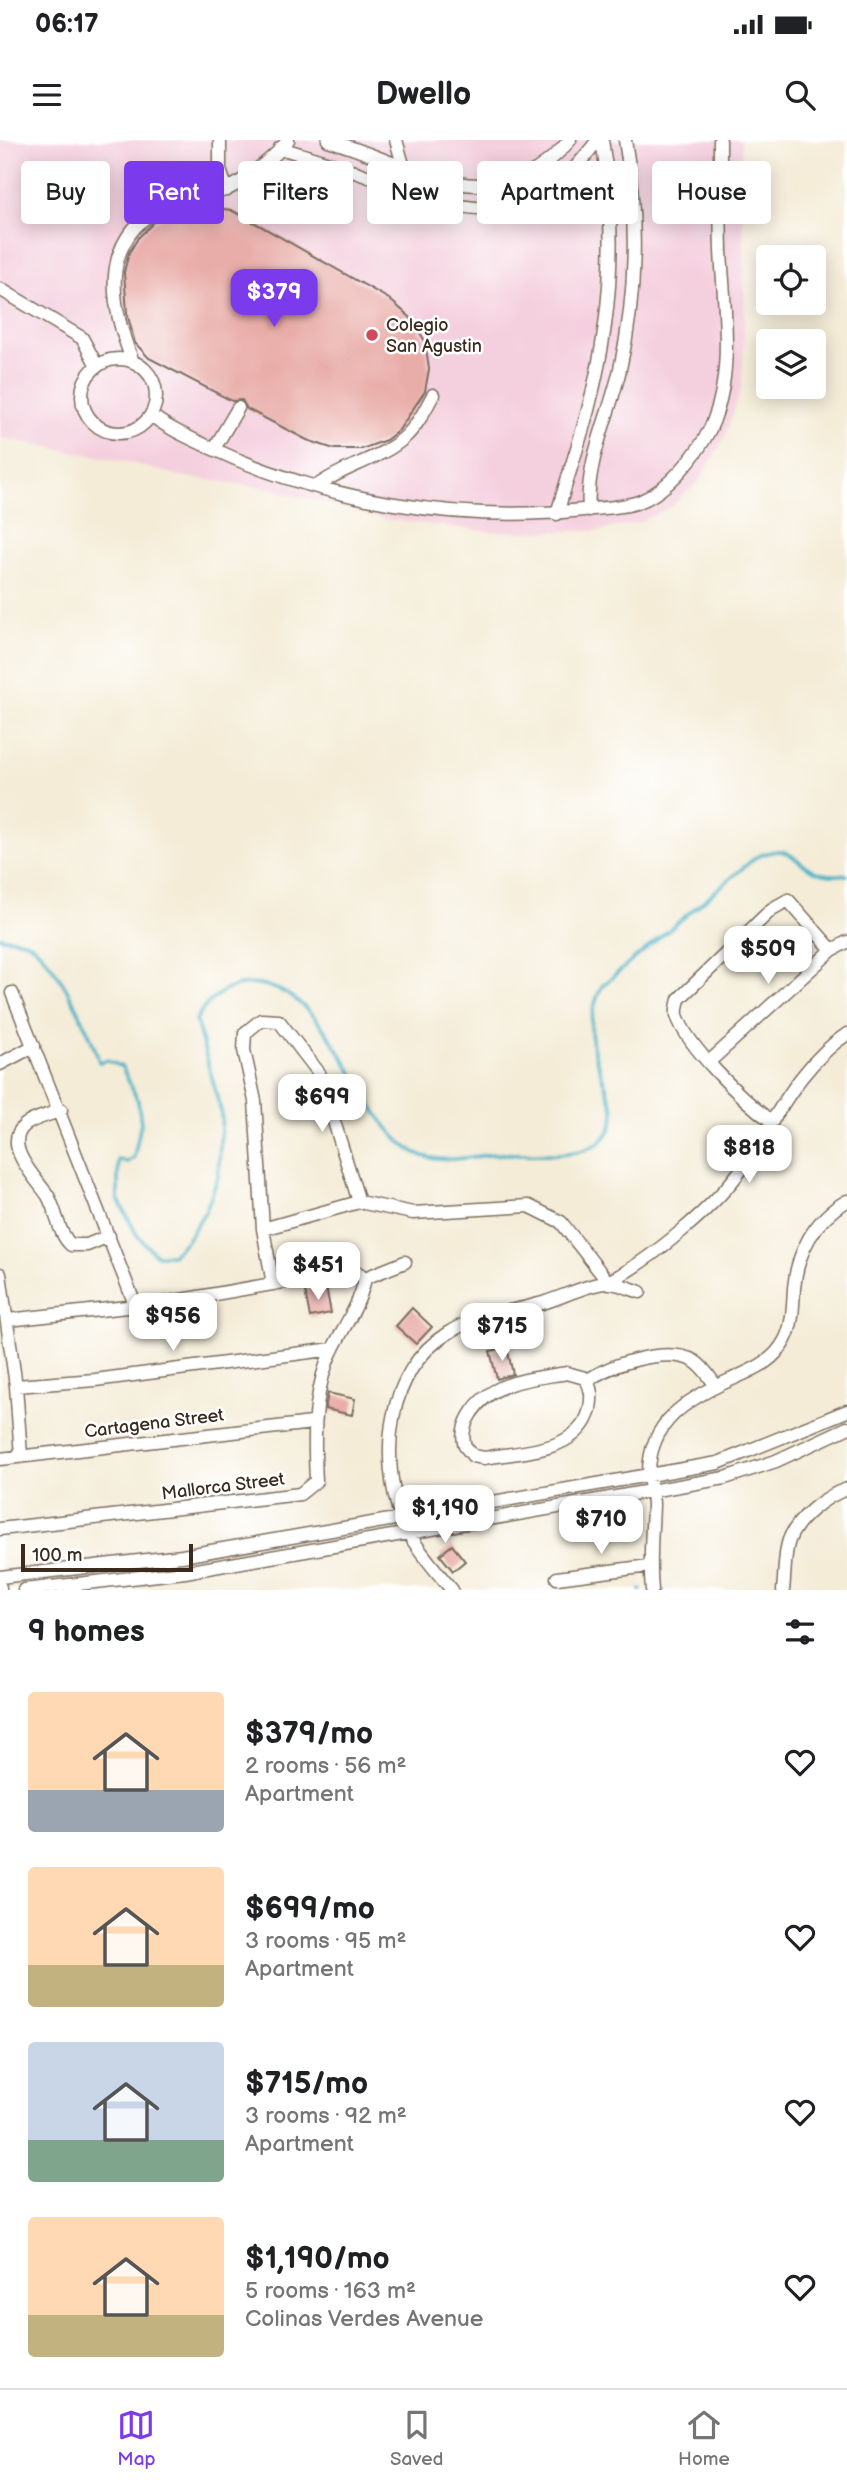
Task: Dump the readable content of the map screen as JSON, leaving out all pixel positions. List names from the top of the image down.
{
  "streets": {
    "street": ["Cartagena Street", "Mallorca Street"]
  },
  "crossings": [
    ["Cartagena Street", "Mallorca Street"]
  ],
  "places": ["Colegio San Agustin"],
  "scale_bar": "100 m",
  "page": {
    "status": "06:17",
    "header": "Dwello",
    "chip": [
      "Buy",
      "Rent",
      "Filters",
      "New",
      "Apartment",
      "House"
    ],
    "price": [
      "$379",
      "$509",
      "$699",
      "$818",
      "$451",
      "$956",
      "$715",
      "$1,190",
      "$710"
    ],
    "scale": "100 m",
    "heading": "9 homes",
    "list": [
      {
        "name": "$379/mo",
        "note": "2 rooms · 56 m² · Apartment"
      },
      {
        "name": "$699/mo",
        "note": "3 rooms · 95 m² · Apartment"
      },
      {
        "name": "$715/mo",
        "note": "3 rooms · 92 m² · Apartment"
      },
      {
        "name": "$1,190/mo",
        "note": "5 rooms · 163 m² · Colinas Verdes Avenue"
      }
    ],
    "tabs": ["Map", "Saved", "Home"]
  }
}
